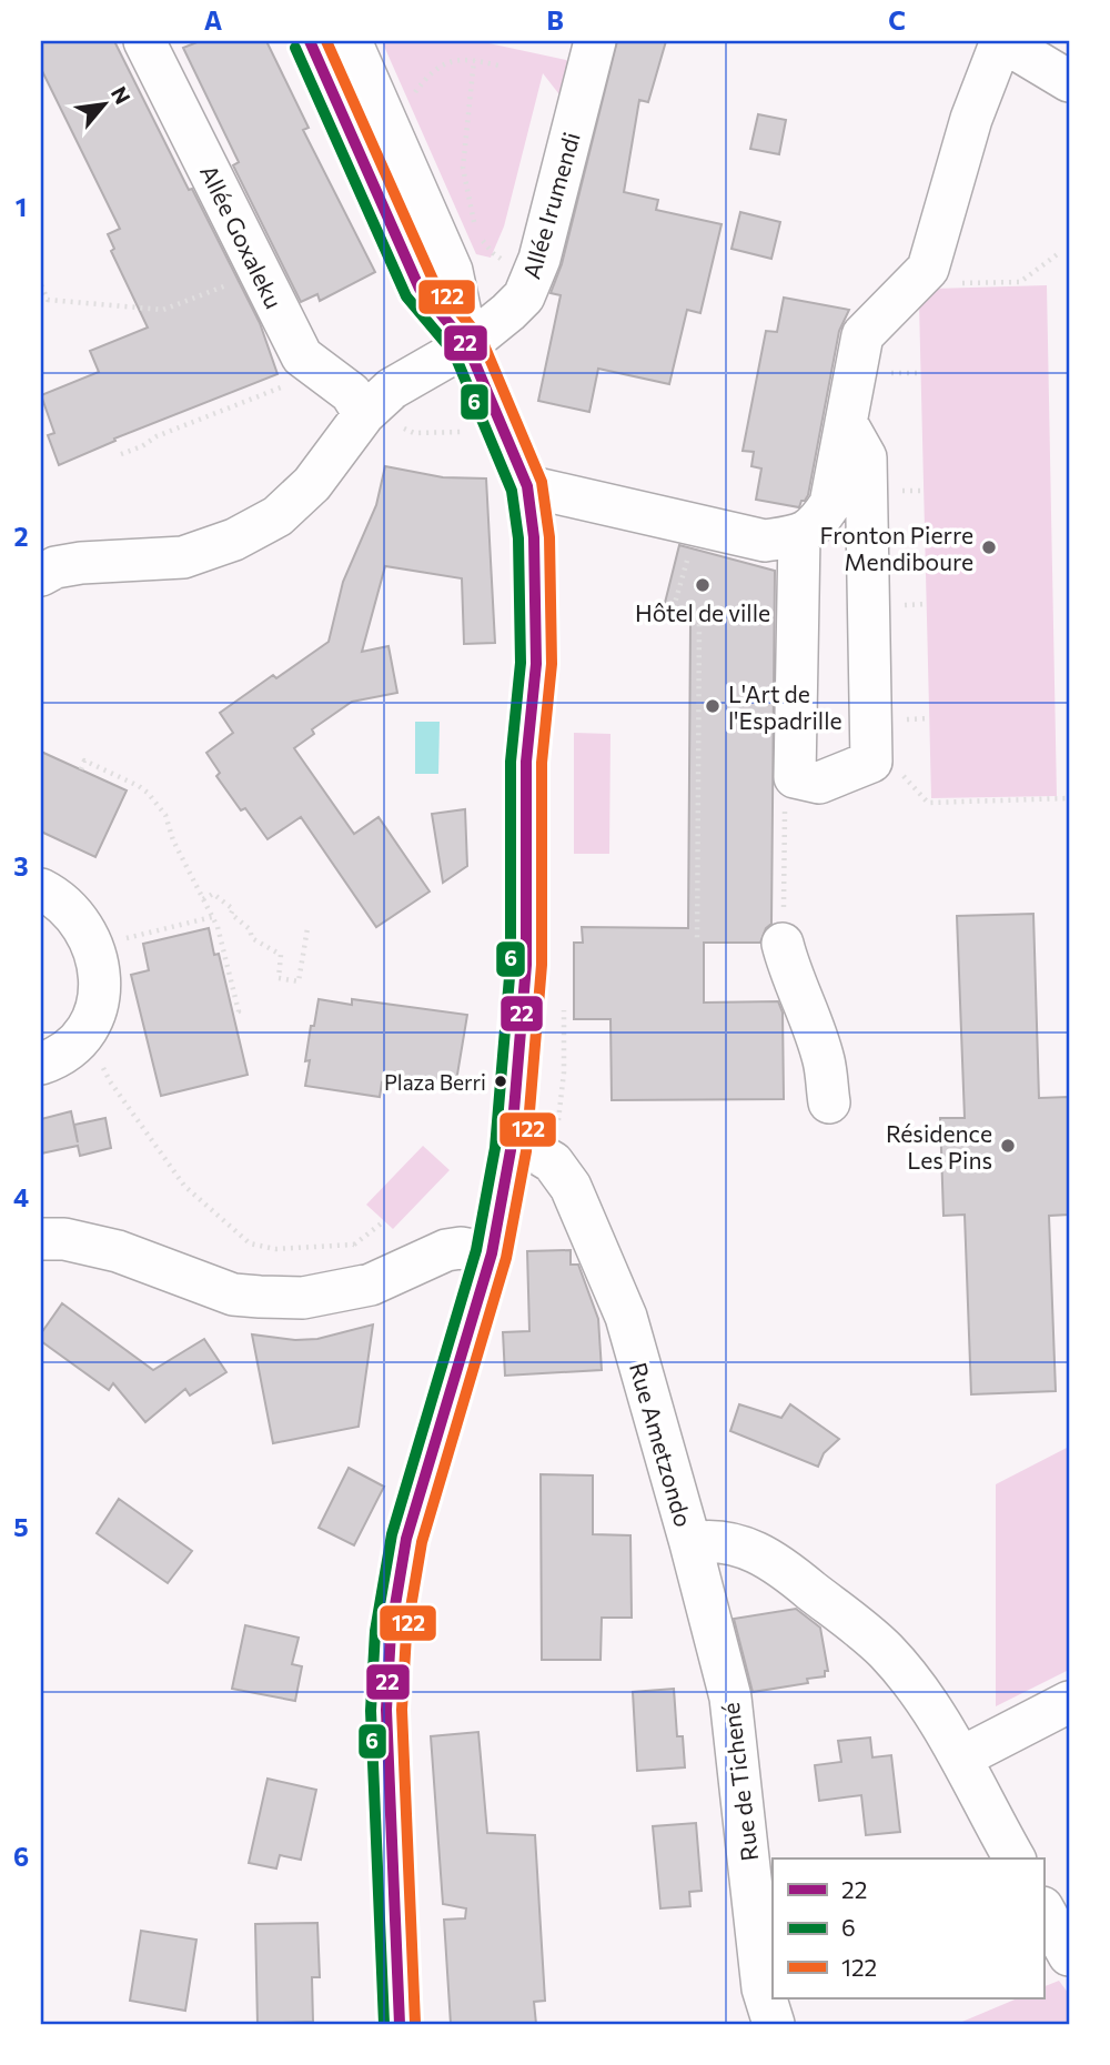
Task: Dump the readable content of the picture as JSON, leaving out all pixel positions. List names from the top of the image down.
{
  "streets": {
    "street": [
      "Allée Irumendi",
      "Allée Goxaleku",
      "Rue Ametzondo",
      "Rue de Tichené"
    ]
  },
  "crossings": [
    ["Allée Irumendi", "Allée Goxaleku"],
    ["Rue Ametzondo", "Rue de Tichené"]
  ],
  "places": [
    "Fronton Pierre Mendiboure",
    "Hôtel de ville",
    "L'Art de l'Espadrille",
    "Plaza Berri",
    "Résidence Les Pins"
  ],
  "lines": ["transit line 22", "transit line 122", "transit line 6"],
  "legend": ["22", "6", "122"],
  "north": "top right",
  "grid": {
    "columns": ["A", "B", "C"],
    "rows": [
      "1",
      "2",
      "3",
      "4",
      "5",
      "6"
    ]
  }
}
